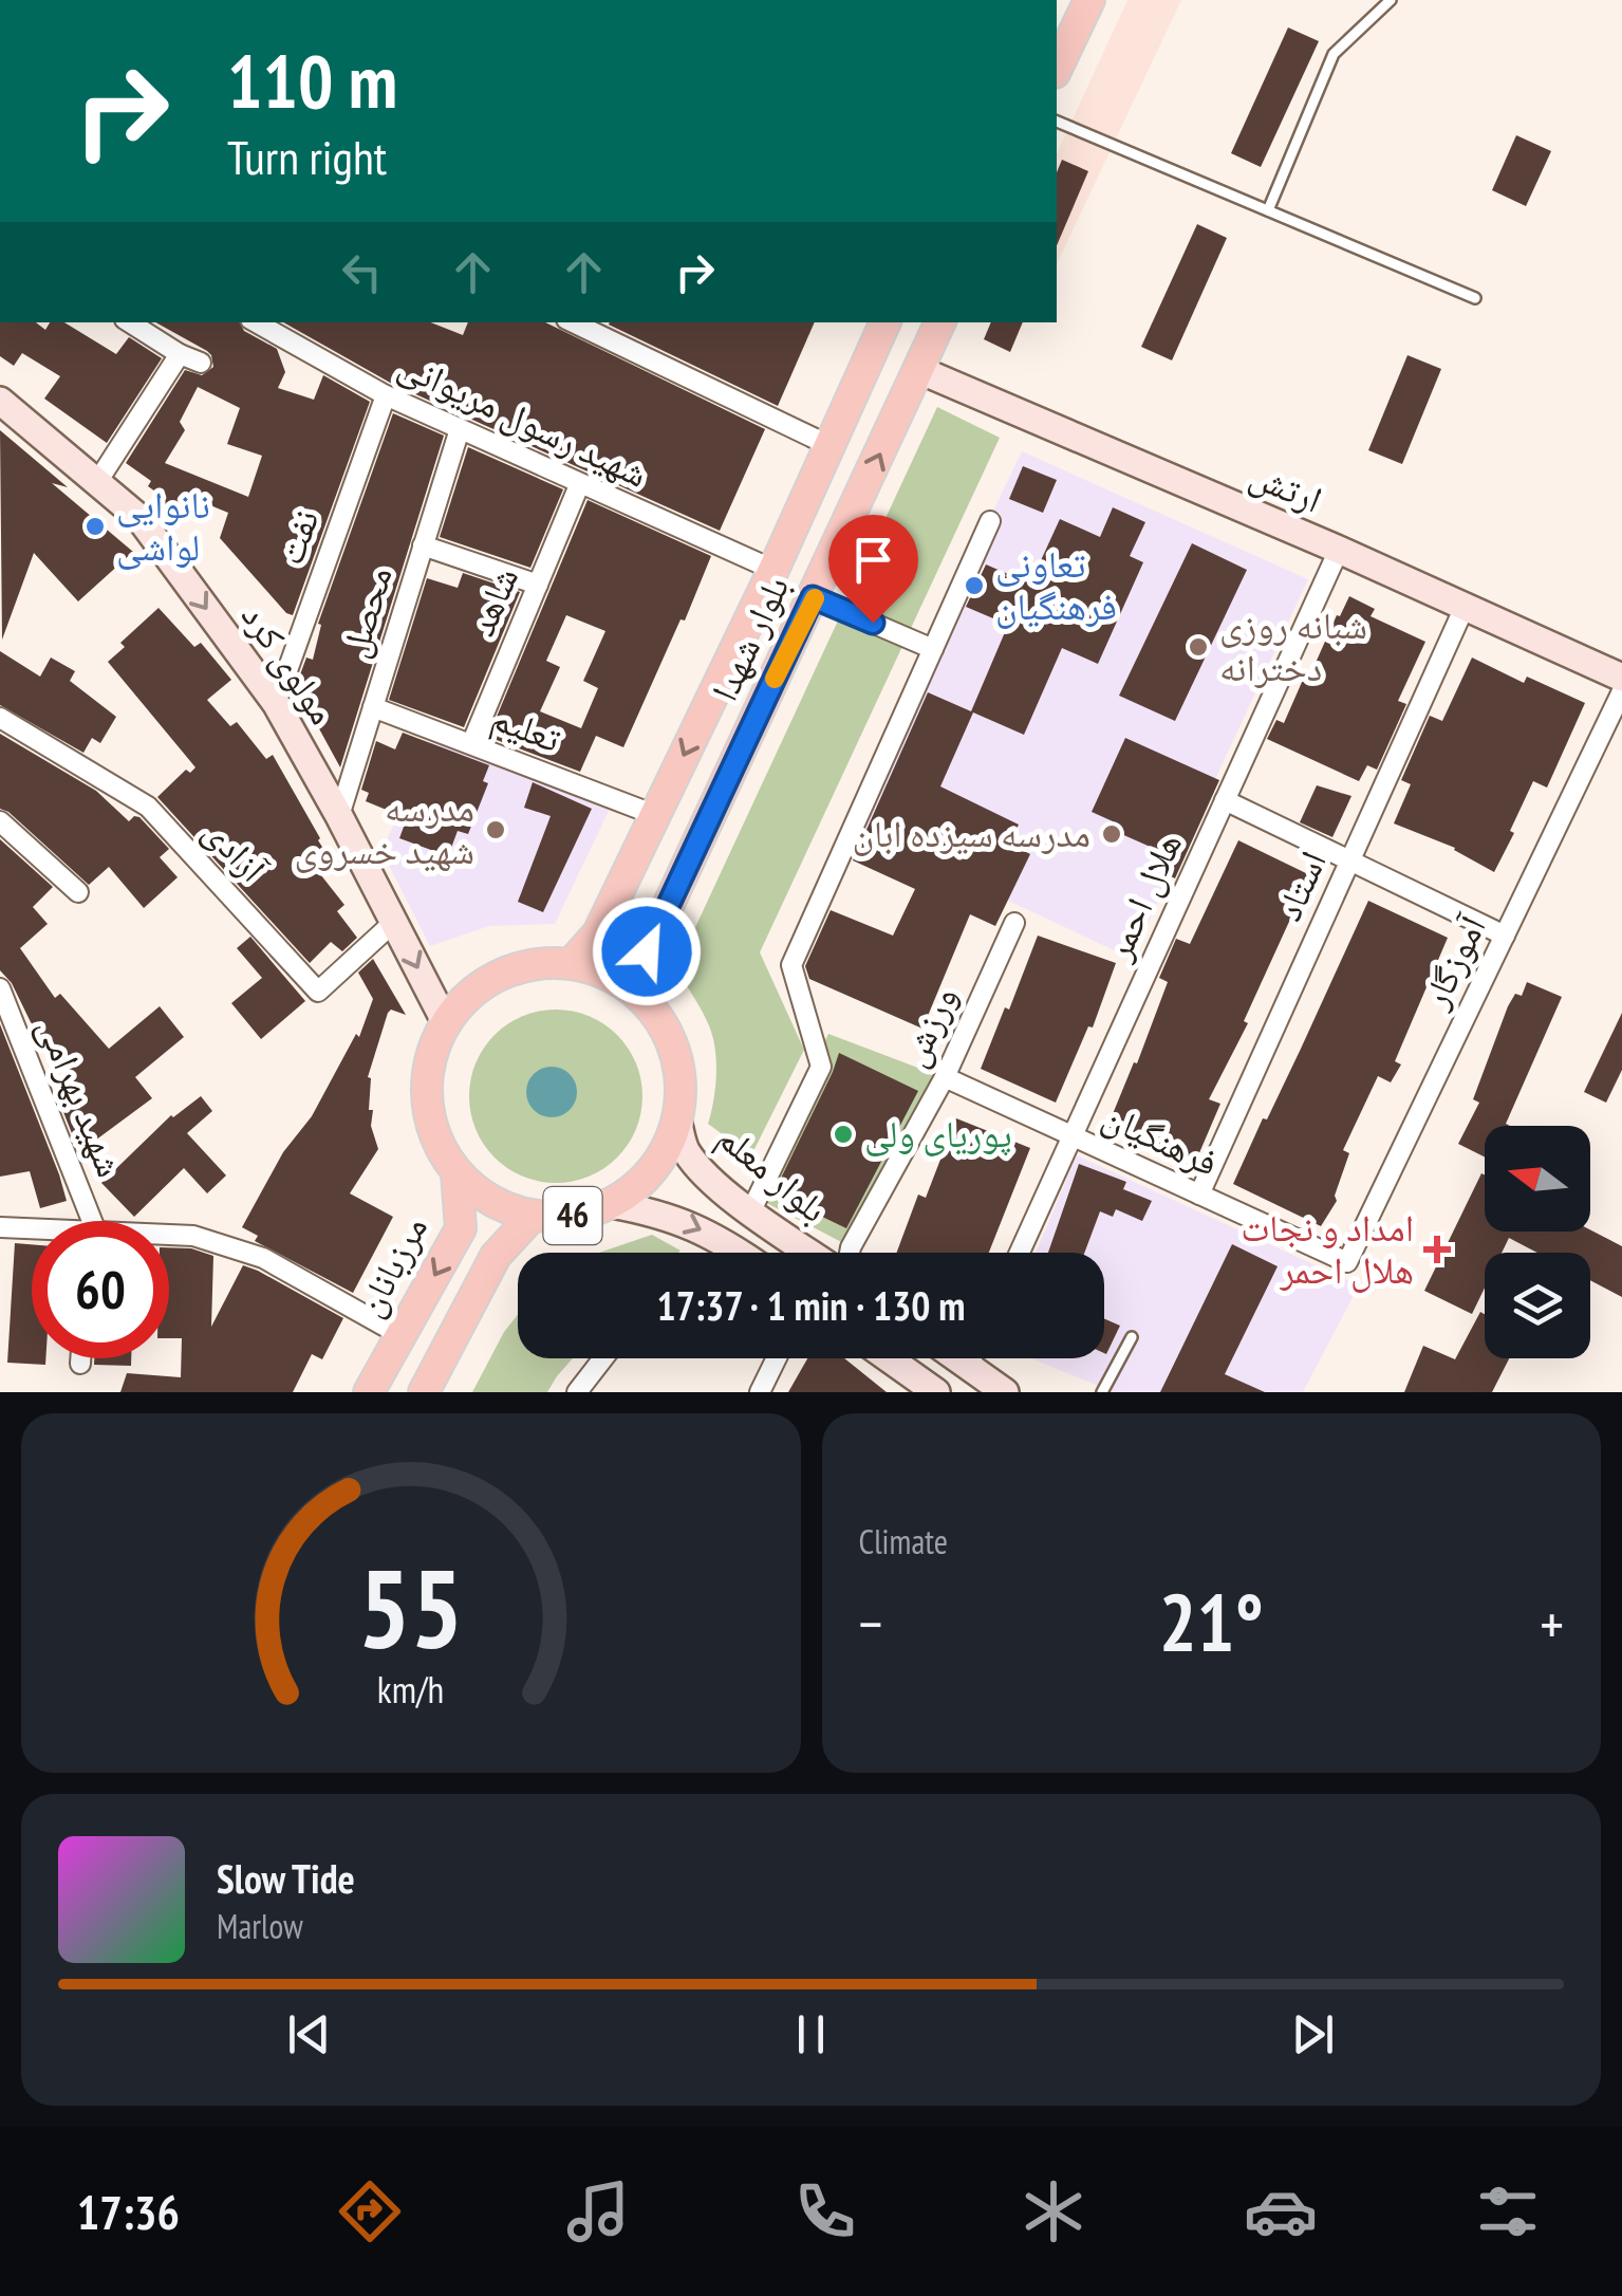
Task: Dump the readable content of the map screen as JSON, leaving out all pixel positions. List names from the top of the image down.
{
  "streets": {
    "main road": [
      "ارتش",
      "بلوار شهدا",
      "مولوی کرد",
      "بلوار معلم",
      "46",
      "مرزبانان"
    ],
    "street": [
      "شهید رسول مریوانی",
      "نفت",
      "شاهد",
      "محصل",
      "تعلیم",
      "آزادی",
      "استاد",
      "هلال احمر",
      "آموزگار",
      "ورزش",
      "شهید بهرامی",
      "فرهنگیان"
    ]
  },
  "crossings": [
    ["شهید رسول مریوانی", "نفت"],
    ["شهید رسول مریوانی", "شاهد"],
    ["شهید رسول مریوانی", "محصل"],
    ["شهید رسول مریوانی", "بلوار شهدا"],
    ["ارتش", "بلوار شهدا"],
    ["ارتش", "استاد"],
    ["ارتش", "هلال احمر"],
    ["نفت", "مولوی کرد"],
    ["شاهد", "تعلیم"],
    ["محصل", "مولوی کرد"],
    ["محصل", "تعلیم"],
    ["بلوار شهدا", "مولوی کرد"],
    ["بلوار شهدا", "تعلیم"],
    ["بلوار شهدا", "بلوار معلم"],
    ["بلوار شهدا", "46"],
    ["بلوار شهدا", "مرزبانان"],
    ["مولوی کرد", "آزادی"],
    ["مولوی کرد", "بلوار معلم"],
    ["مولوی کرد", "46"],
    ["مولوی کرد", "مرزبانان"],
    ["استاد", "فرهنگیان"],
    ["هلال احمر", "فرهنگیان"],
    ["آموزگار", "فرهنگیان"],
    ["ورزش", "فرهنگیان"],
    ["بلوار معلم", "46"],
    ["بلوار معلم", "مرزبانان"],
    ["46", "مرزبانان"]
  ],
  "one_way": ["مولوی کرد"],
  "places": {
    "other": [
      "نانوایی لواشی",
      "تعاونی فرهنگیان",
      "شبانه روزی دخترانه",
      "مدرسه شهید خسروی",
      "مدرسه سیزده ابان",
      "پوریای ولی"
    ],
    "health": ["امداد و نجات هلال احمر"]
  },
  "north": "left",
  "page": {
    "turn": ["110 m", "Turn right"],
    "limit": "60",
    "trip": "17:37 · 1 min · 130 m",
    "tile": "Climate",
    "heat": ["−", "21°", "+"],
    "song": ["Slow Tide", "Marlow"],
    "tabs": "17:36",
    "gauge": ["55", "km/h"]
  }
}
